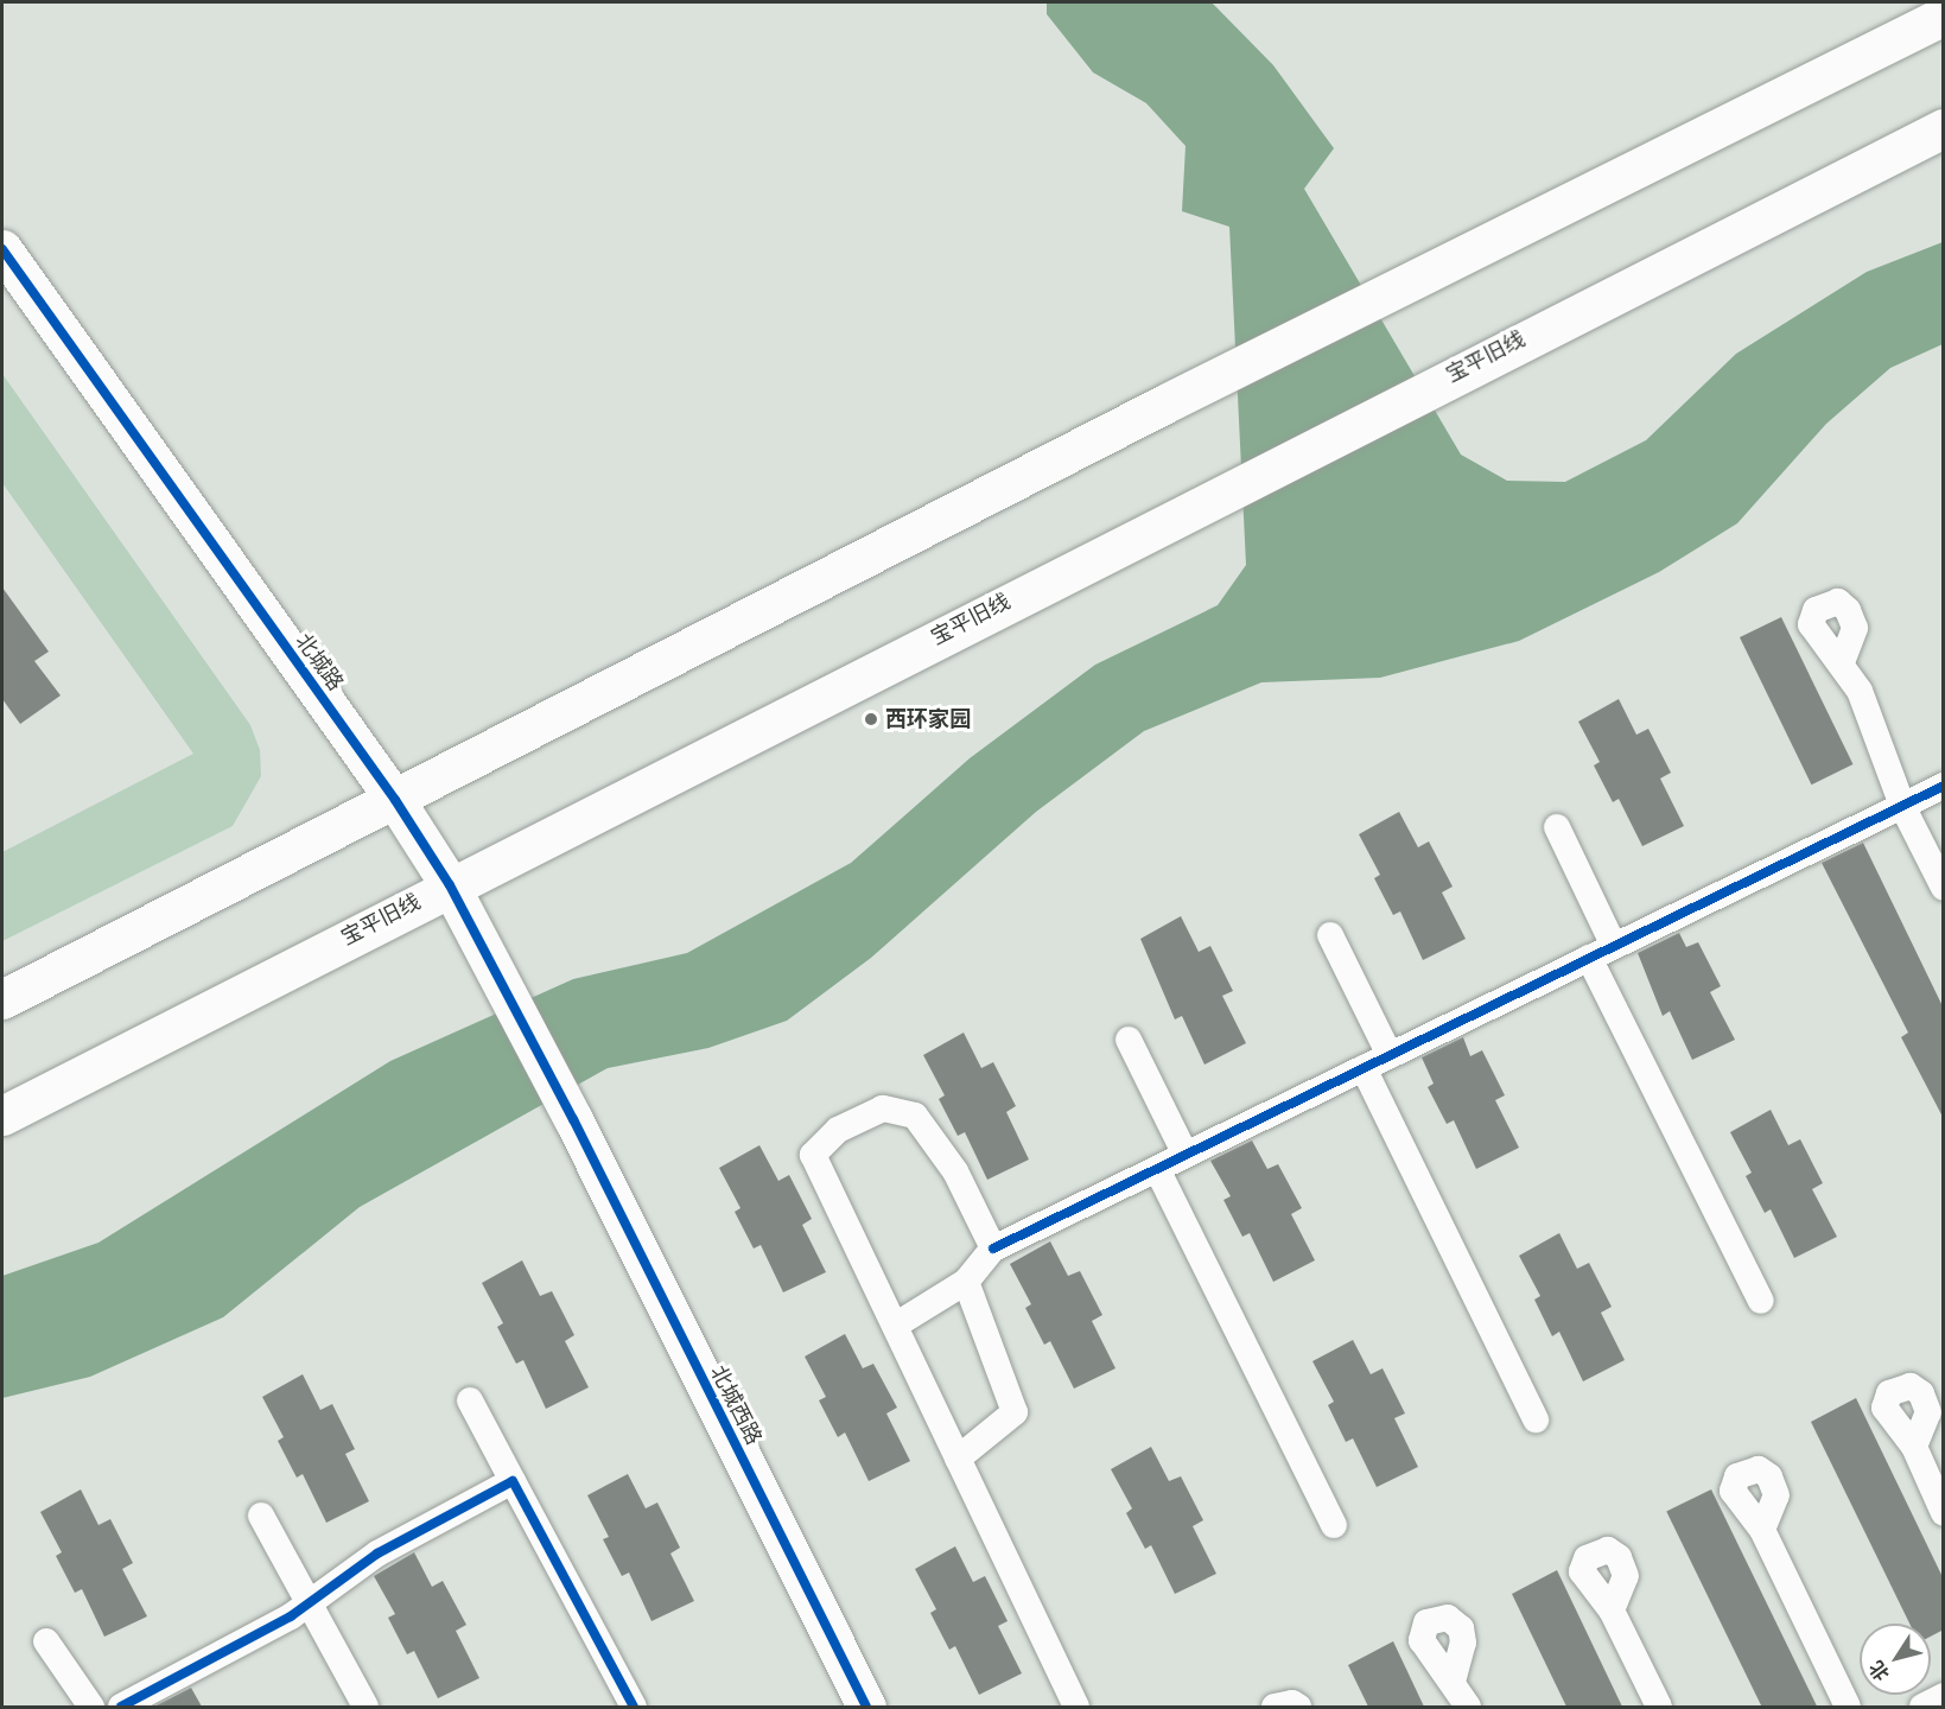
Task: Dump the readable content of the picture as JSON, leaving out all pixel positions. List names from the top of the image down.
{
  "streets": {
    "main road": ["宝平旧线", "北城路", "北城西路"]
  },
  "crossings": [
    ["宝平旧线", "北城路"],
    ["北城路", "北城西路"]
  ],
  "places": ["西环家园"],
  "north": "bottom left"
}
